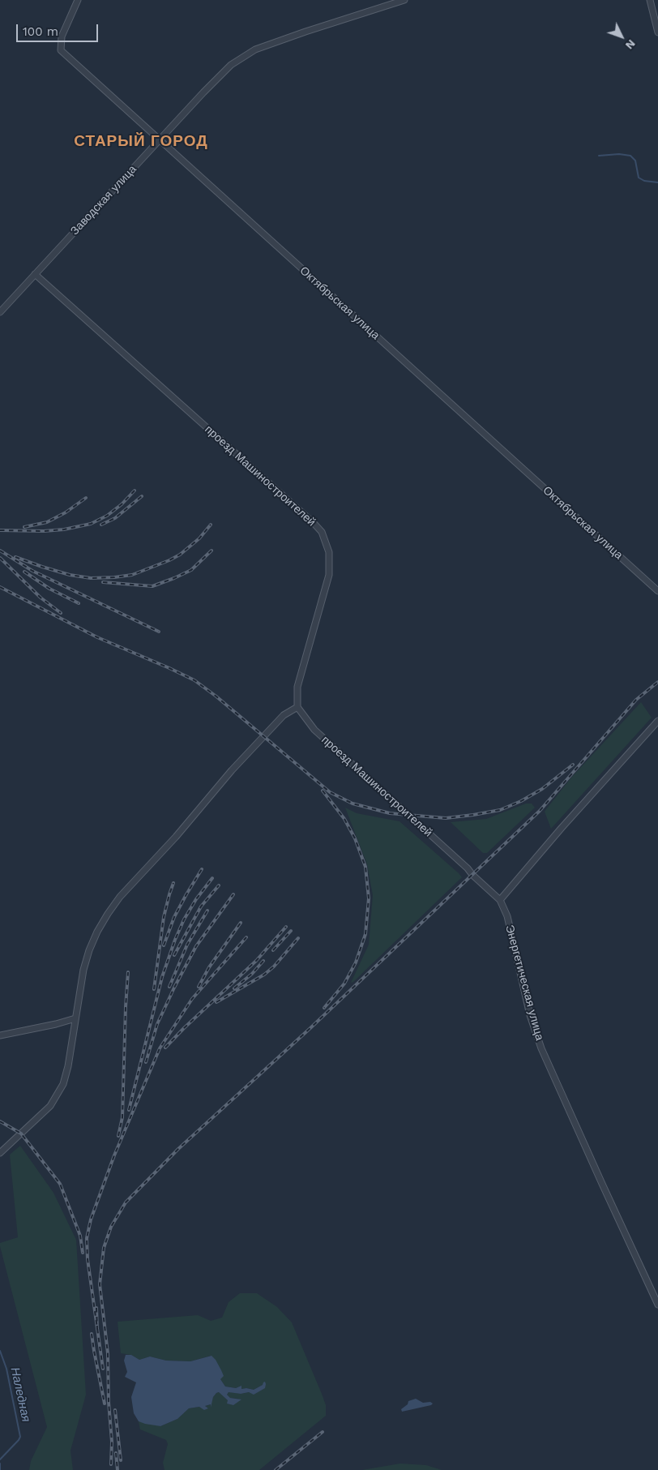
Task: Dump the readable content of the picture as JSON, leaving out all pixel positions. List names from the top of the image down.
{
  "streets": {
    "street": [
      "Заводская улица",
      "Октябрьская улица",
      "проезд Машиностроителей",
      "Энергетическая улица"
    ]
  },
  "crossings": [
    ["Заводская улица", "Октябрьская улица"],
    ["Заводская улица", "проезд Машиностроителей"],
    ["проезд Машиностроителей", "Энергетическая улица"]
  ],
  "districts": ["СТАРЫЙ ГОРОД"],
  "water": ["Наледная"],
  "scale_bar": "100 m",
  "north": "bottom right"
}
